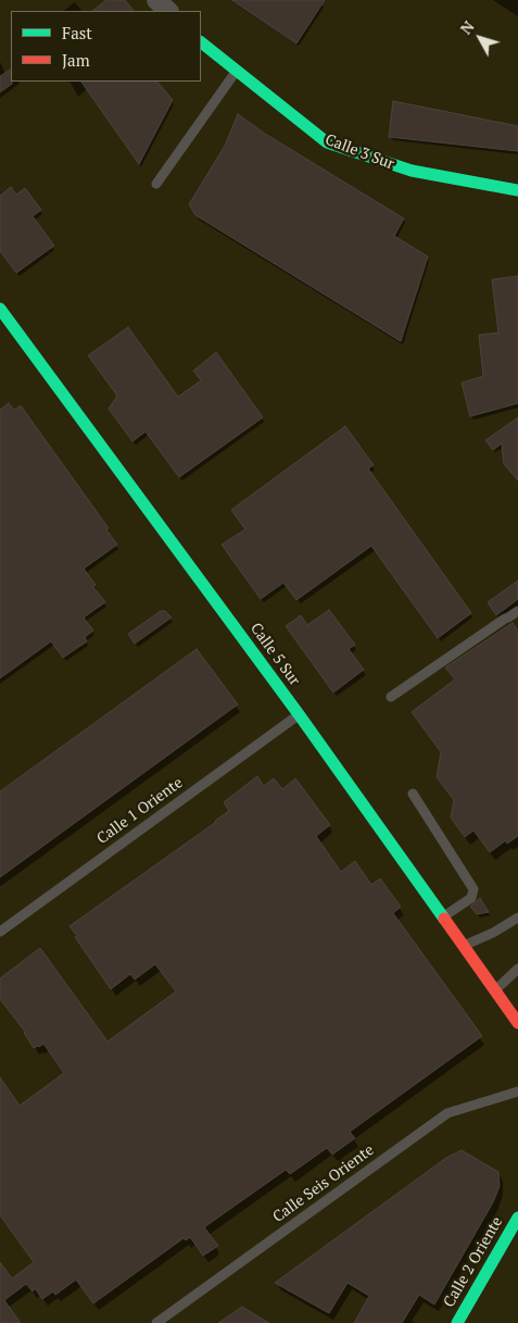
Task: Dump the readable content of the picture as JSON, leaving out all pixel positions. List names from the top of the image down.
{
  "streets": {
    "street": ["Calle 3 Sur", "Calle 5 Sur", "Calle 2 Oriente"],
    "lane": ["Calle 1 Oriente", "Calle Seis Oriente"]
  },
  "crossings": [
    ["Calle 5 Sur", "Calle 1 Oriente"]
  ],
  "legend": ["Fast", "Jam"],
  "north": "top left"
}
